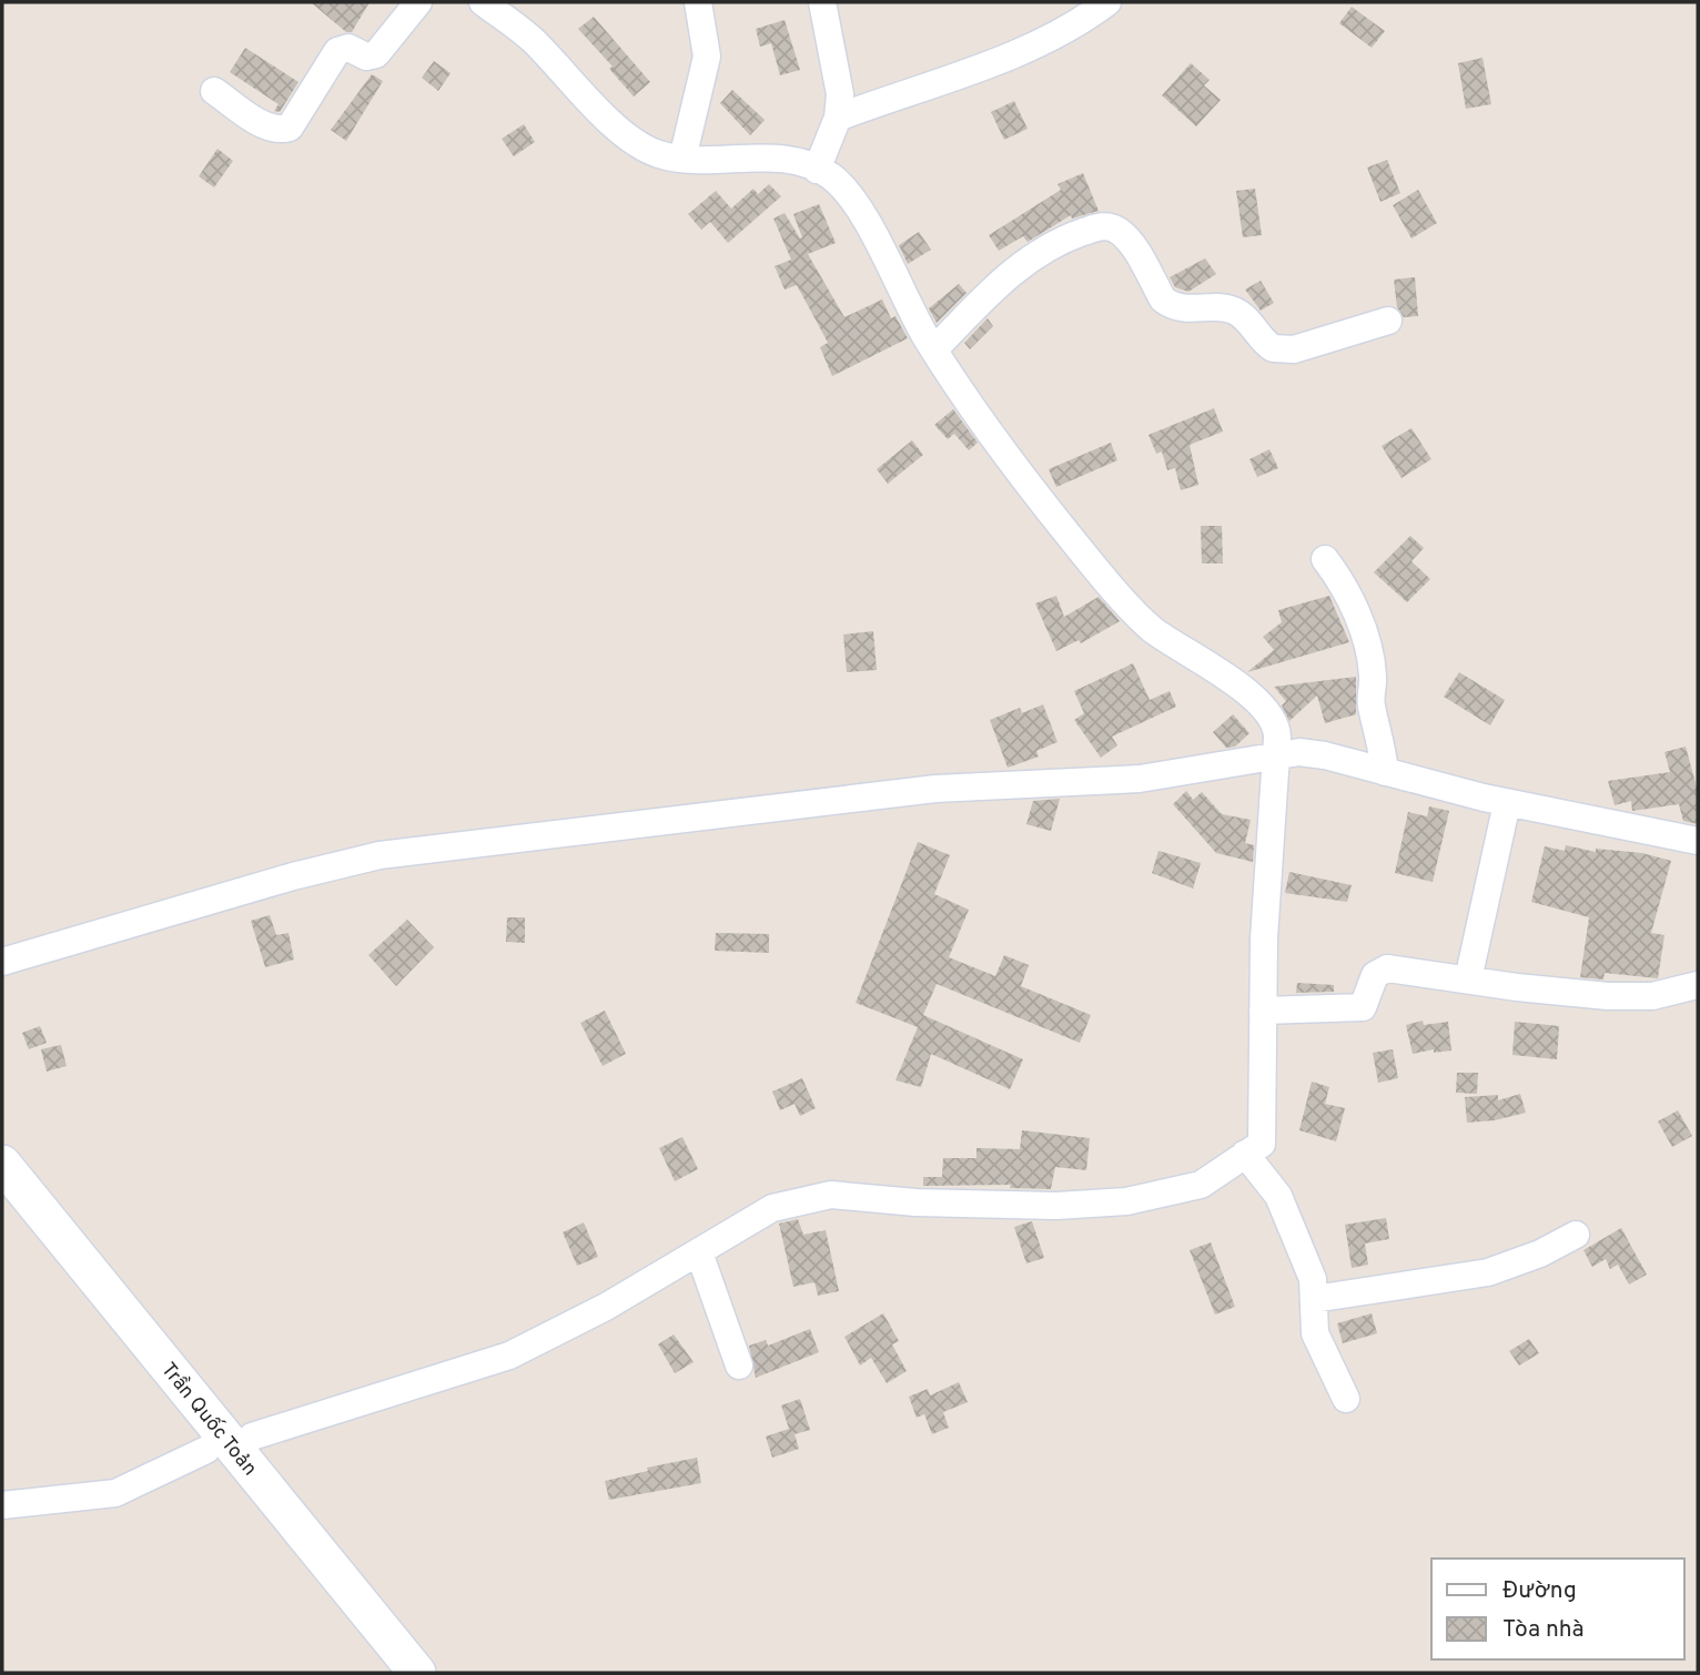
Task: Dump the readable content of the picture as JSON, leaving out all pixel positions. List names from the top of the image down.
{
  "streets": {
    "main road": ["Trần Quốc Toản"]
  },
  "legend": ["Đường", "Tòa nhà"]
}
